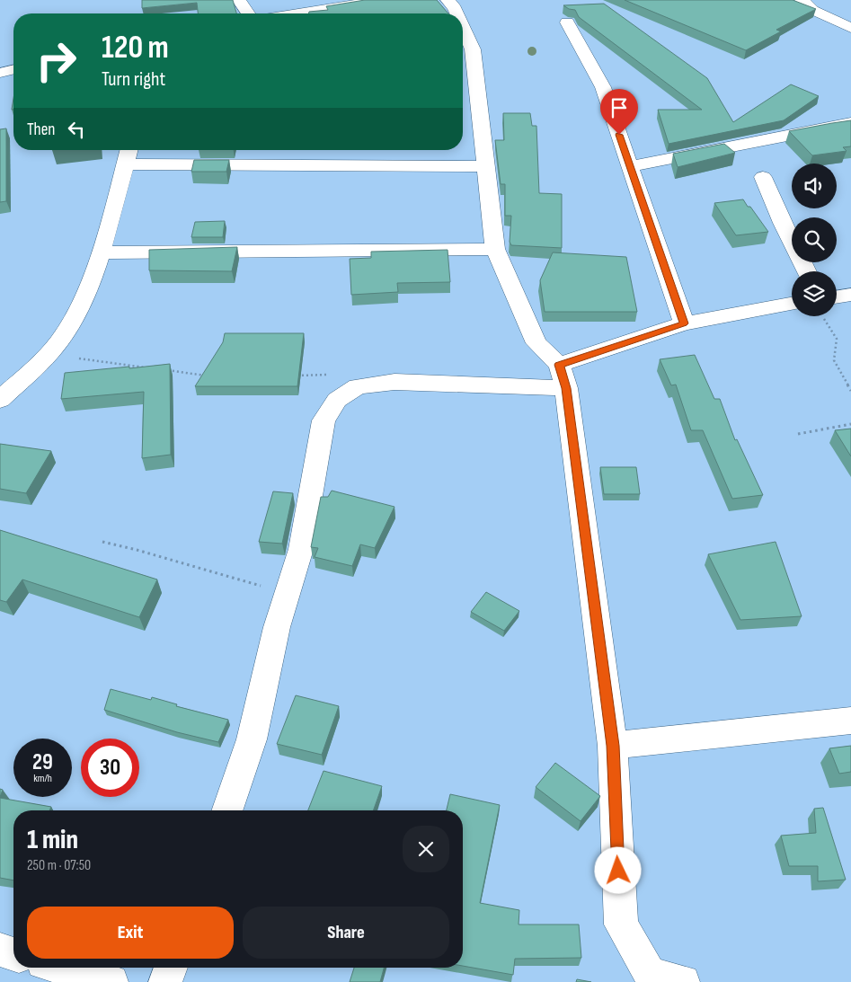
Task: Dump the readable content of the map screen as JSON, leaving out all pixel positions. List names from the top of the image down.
{
  "page": {
    "turn": ["120 m", "Turn right"],
    "then": "Then",
    "speed": "29 km/h",
    "limit": "30",
    "heading": ["1 min", "250 m · 07:50"],
    "buttons": ["Exit", "Share"]
  }
}
